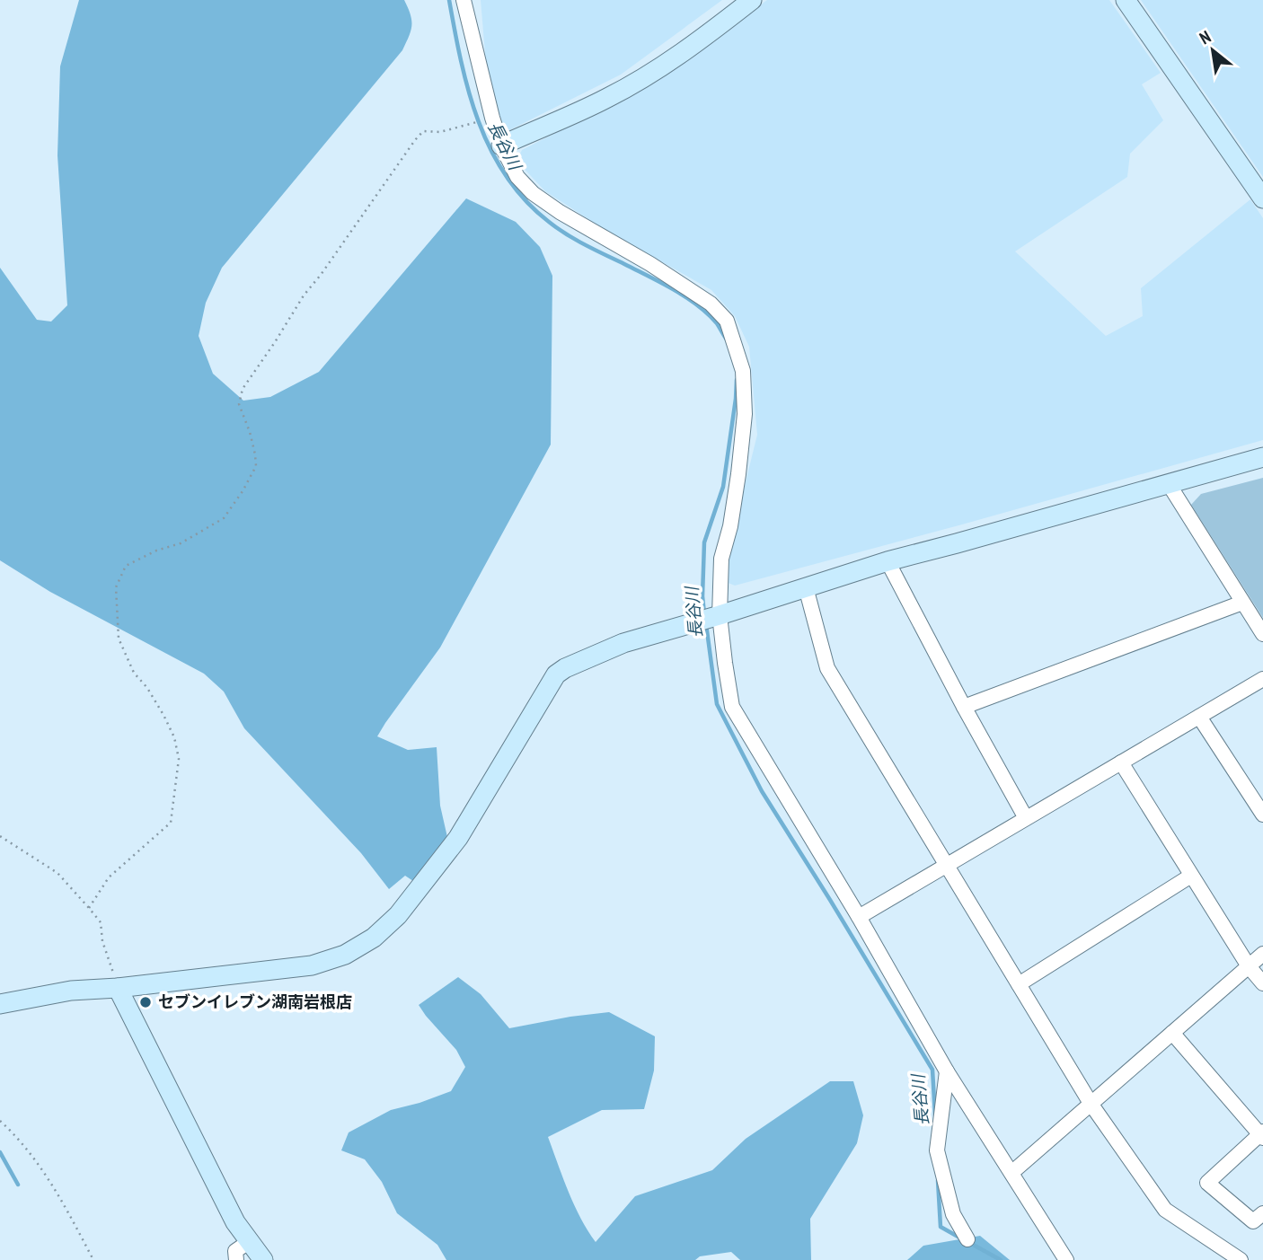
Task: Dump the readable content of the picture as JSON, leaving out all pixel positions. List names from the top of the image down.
{
  "water": ["長谷川"],
  "places": ["セブンイレブン湖南岩根店"],
  "north": "top left"
}
